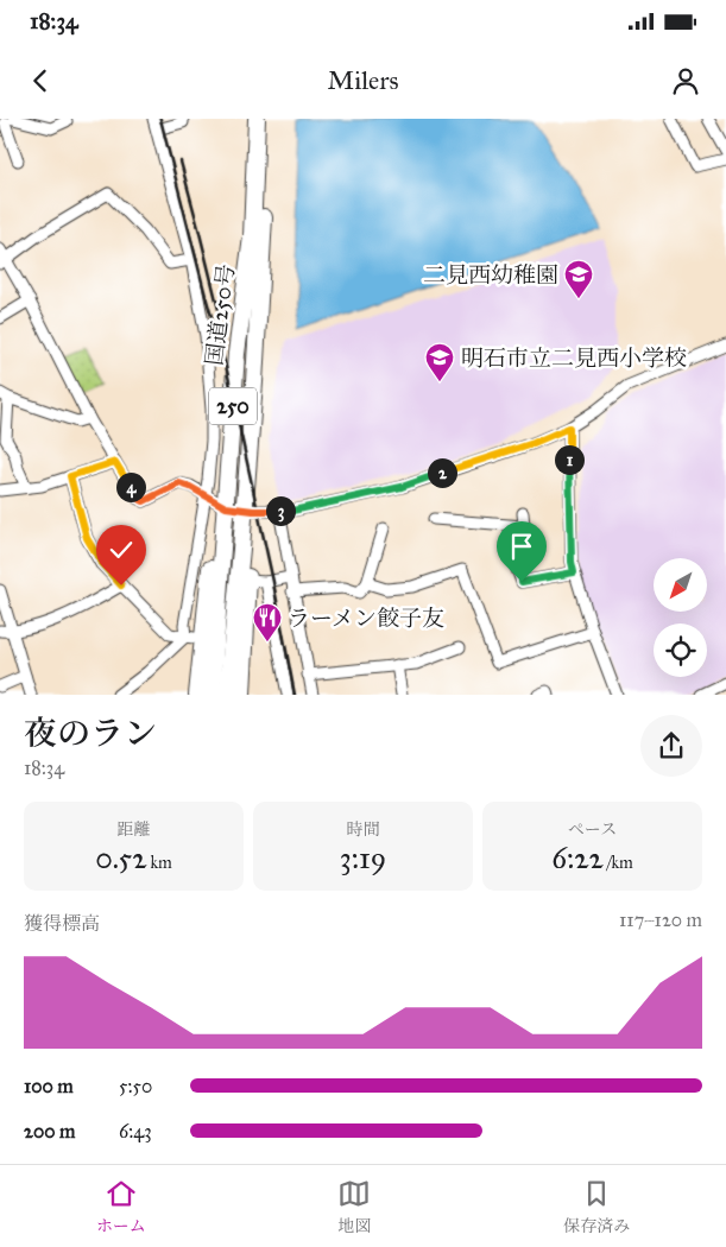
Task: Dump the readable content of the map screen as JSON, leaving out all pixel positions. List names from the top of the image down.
{
  "streets": {
    "highway": ["国道250号", "250"]
  },
  "crossings": [
    ["国道250号", "250"]
  ],
  "places": {
    "school or university": ["二見西幼稚園", "明石市立二見西小学校"],
    "restaurant": ["ラーメン餃子友"]
  },
  "north": "bottom left",
  "page": {
    "status": "18:34",
    "header": "Milers",
    "pins": [
      "1",
      "2",
      "4",
      "3"
    ],
    "heading": ["夜のラン", "18:34"],
    "stats": [
      ["距離", "0.52 km"],
      ["時間", "3:19"],
      ["ペース", "6:22 /km"]
    ],
    "chart": ["獲得標高", "117–120 m"],
    "list": [
      {
        "name": "100 m",
        "note": "5:50"
      },
      {
        "name": "200 m",
        "note": "6:43"
      }
    ],
    "tabs": ["ホーム", "地図", "保存済み"]
  }
}
